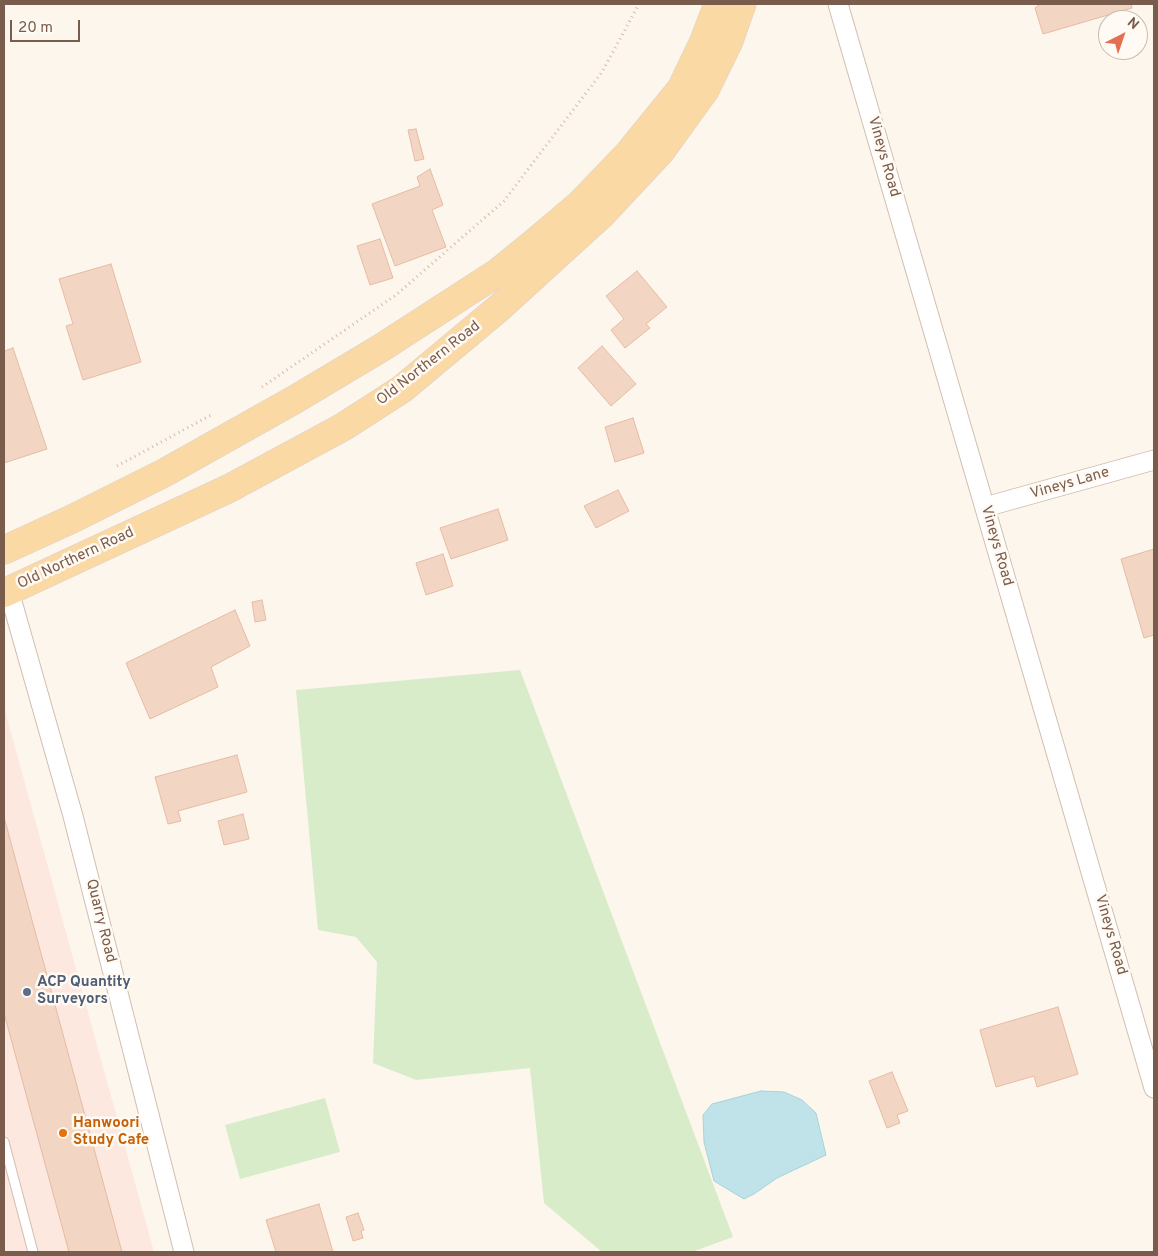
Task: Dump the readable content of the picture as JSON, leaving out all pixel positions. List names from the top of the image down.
{
  "streets": {
    "main road": ["Old Northern Road"],
    "street": ["Vineys Road", "Vineys Lane", "Quarry Road"]
  },
  "crossings": [
    ["Vineys Road", "Vineys Lane"],
    ["Old Northern Road", "Quarry Road"]
  ],
  "places": ["ACP Quantity Surveyors", "Hanwoori Study Cafe"],
  "scale_bar": "20 m",
  "north": "top right"
}
